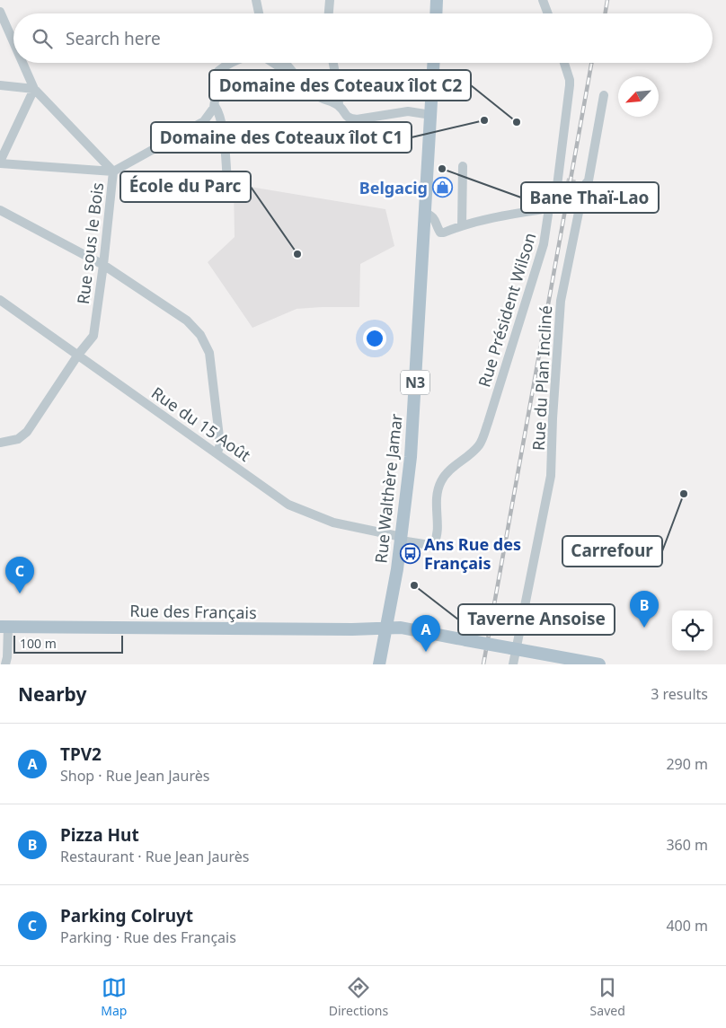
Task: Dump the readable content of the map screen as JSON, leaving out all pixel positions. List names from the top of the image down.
{
  "streets": {
    "main road": ["N3", "Rue Walthère Jamar", "Rue des Français"],
    "street": [
      "Rue sous le Bois",
      "Rue Président Wilson",
      "Rue du Plan Incliné",
      "Rue du 15 Août"
    ]
  },
  "crossings": [
    ["Rue sous le Bois", "Rue du 15 Août"],
    ["Rue Président Wilson", "Rue du 15 Août"],
    ["Rue Président Wilson", "Rue Walthère Jamar"],
    ["Rue du Plan Incliné", "Rue des Français"],
    ["N3", "Rue Walthère Jamar"],
    ["N3", "Rue des Français"],
    ["Rue du 15 Août", "Rue Walthère Jamar"],
    ["Rue Walthère Jamar", "Rue des Français"]
  ],
  "places": {
    "other": [
      "Domaine des Coteaux îlot C1",
      "Domaine des Coteaux îlot C2",
      "Bane Thaï-Lao",
      "École du Parc",
      "Carrefour",
      "Taverne Ansoise"
    ],
    "shop": ["Belgacig"],
    "bus stop": ["Ans Rue des Français"]
  },
  "scale_bar": "100 m",
  "north": "bottom left",
  "page": {
    "search": "Search here",
    "pins": ["C", "B", "A"],
    "scale": "100 m",
    "heading": ["Nearby", "3 results"],
    "list": [
      {
        "mark": "A",
        "name": "TPV2",
        "note": "Shop · Rue Jean Jaurès",
        "value": "290 m"
      },
      {
        "mark": "B",
        "name": "Pizza Hut",
        "note": "Restaurant · Rue Jean Jaurès",
        "value": "360 m"
      },
      {
        "mark": "C",
        "name": "Parking Colruyt",
        "note": "Parking · Rue des Français",
        "value": "400 m"
      }
    ],
    "nav": ["Map", "Directions", "Saved"]
  }
}
